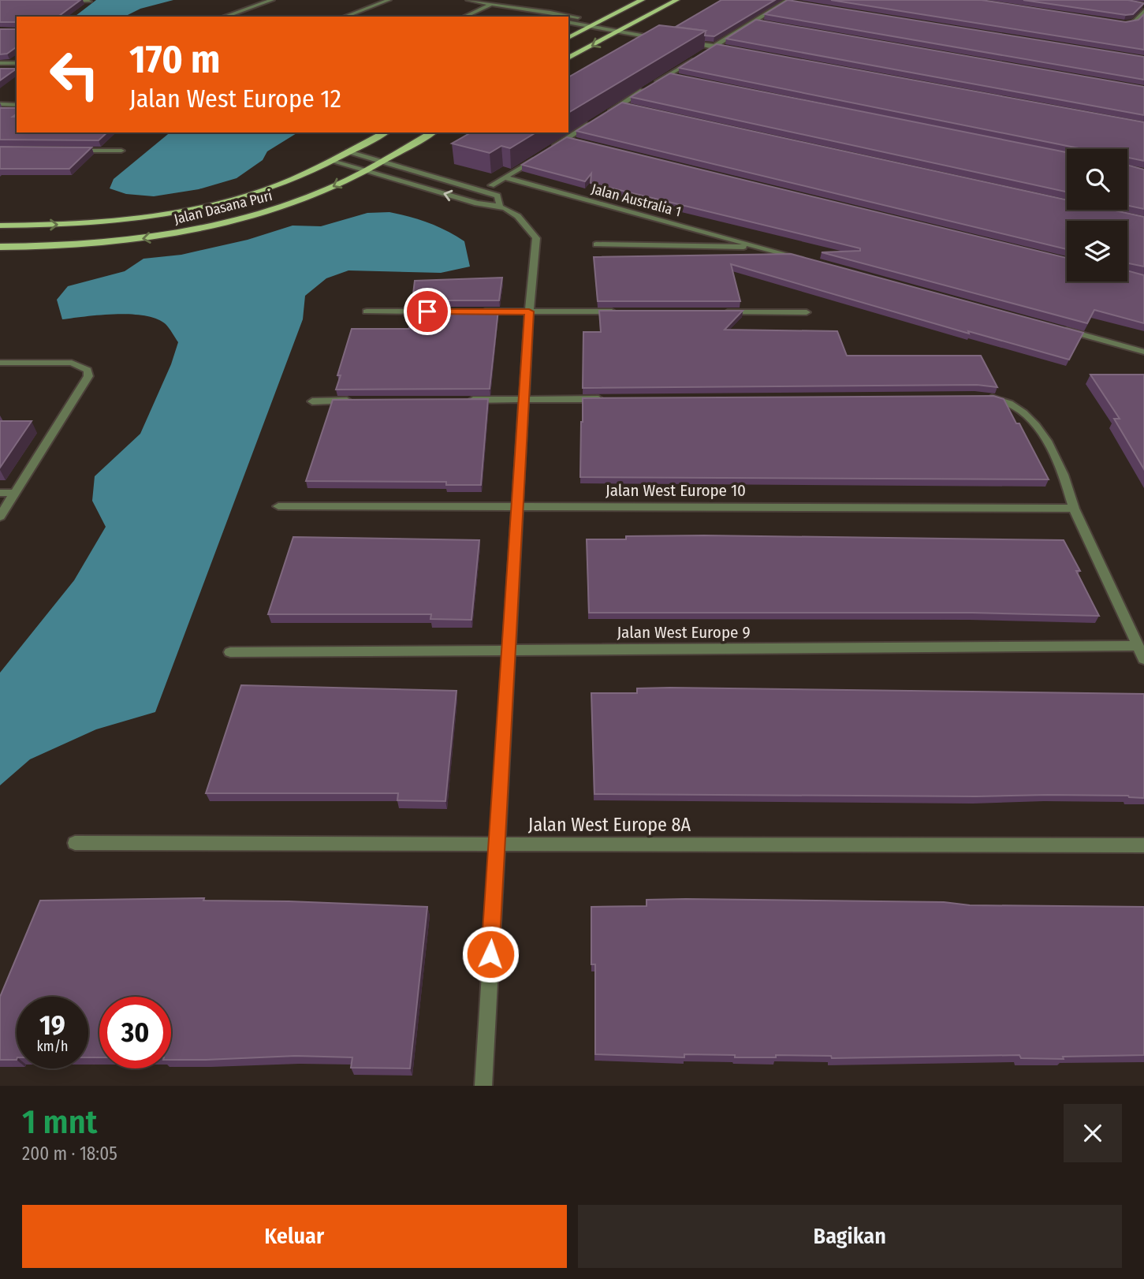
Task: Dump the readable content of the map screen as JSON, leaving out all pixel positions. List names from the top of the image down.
{
  "streets": {
    "main road": ["Jalan Dasana Puri"],
    "street": [
      "Jalan Australia 1",
      "Jalan West Europe 10",
      "Jalan West Europe 9",
      "Jalan West Europe 8A"
    ]
  },
  "page": {
    "turn": ["170 m", "Jalan West Europe 12"],
    "speed": "19 km/h",
    "limit": "30",
    "heading": ["1 mnt", "200 m · 18:05"],
    "buttons": ["Keluar", "Bagikan"]
  }
}
